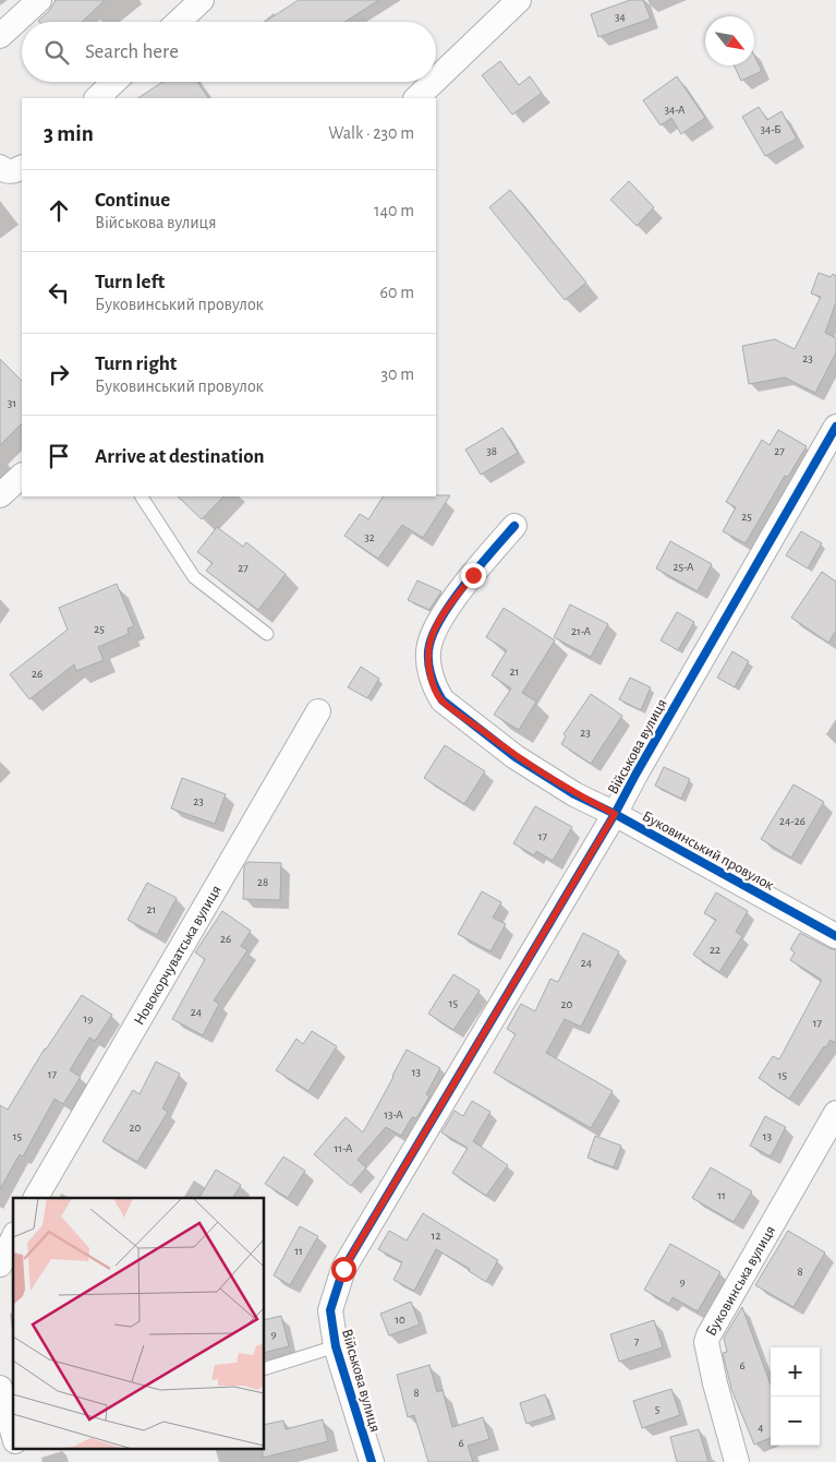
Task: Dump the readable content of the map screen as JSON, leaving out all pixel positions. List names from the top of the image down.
{
  "streets": {
    "street": [
      "Військова вулиця",
      "Буковинський провулок",
      "Новокорчуватська вулиця",
      "Буковинська вулиця"
    ]
  },
  "crossings": [
    ["Військова вулиця", "Буковинський провулок"]
  ],
  "house_numbers": [
    "34",
    "34-А",
    "34-Б",
    "23",
    "31",
    "38",
    "27",
    "25",
    "32",
    "25-А",
    "27",
    "25",
    "21-А",
    "21",
    "26",
    "23",
    "23",
    "24-26",
    "17",
    "28",
    "21",
    "26",
    "22",
    "24",
    "15",
    "20",
    "24",
    "19",
    "17",
    "13",
    "17",
    "15",
    "13-А",
    "20",
    "15",
    "13",
    "11-А",
    "11",
    "12",
    "11",
    "8",
    "9",
    "10",
    "9",
    "7",
    "6",
    "8",
    "5",
    "4",
    "6"
  ],
  "north": "bottom right",
  "page": {
    "search": "Search here",
    "heading": ["3 min", "Walk · 230 m"],
    "list": [
      ["Continue", "Військова вулиця", "140 m"],
      ["Turn left", "Буковинський провулок", "60 m"],
      ["Turn right", "Буковинський провулок", "30 m"],
      "Arrive at destination"
    ],
    "map_buttons": ["+", "−"]
  }
}
